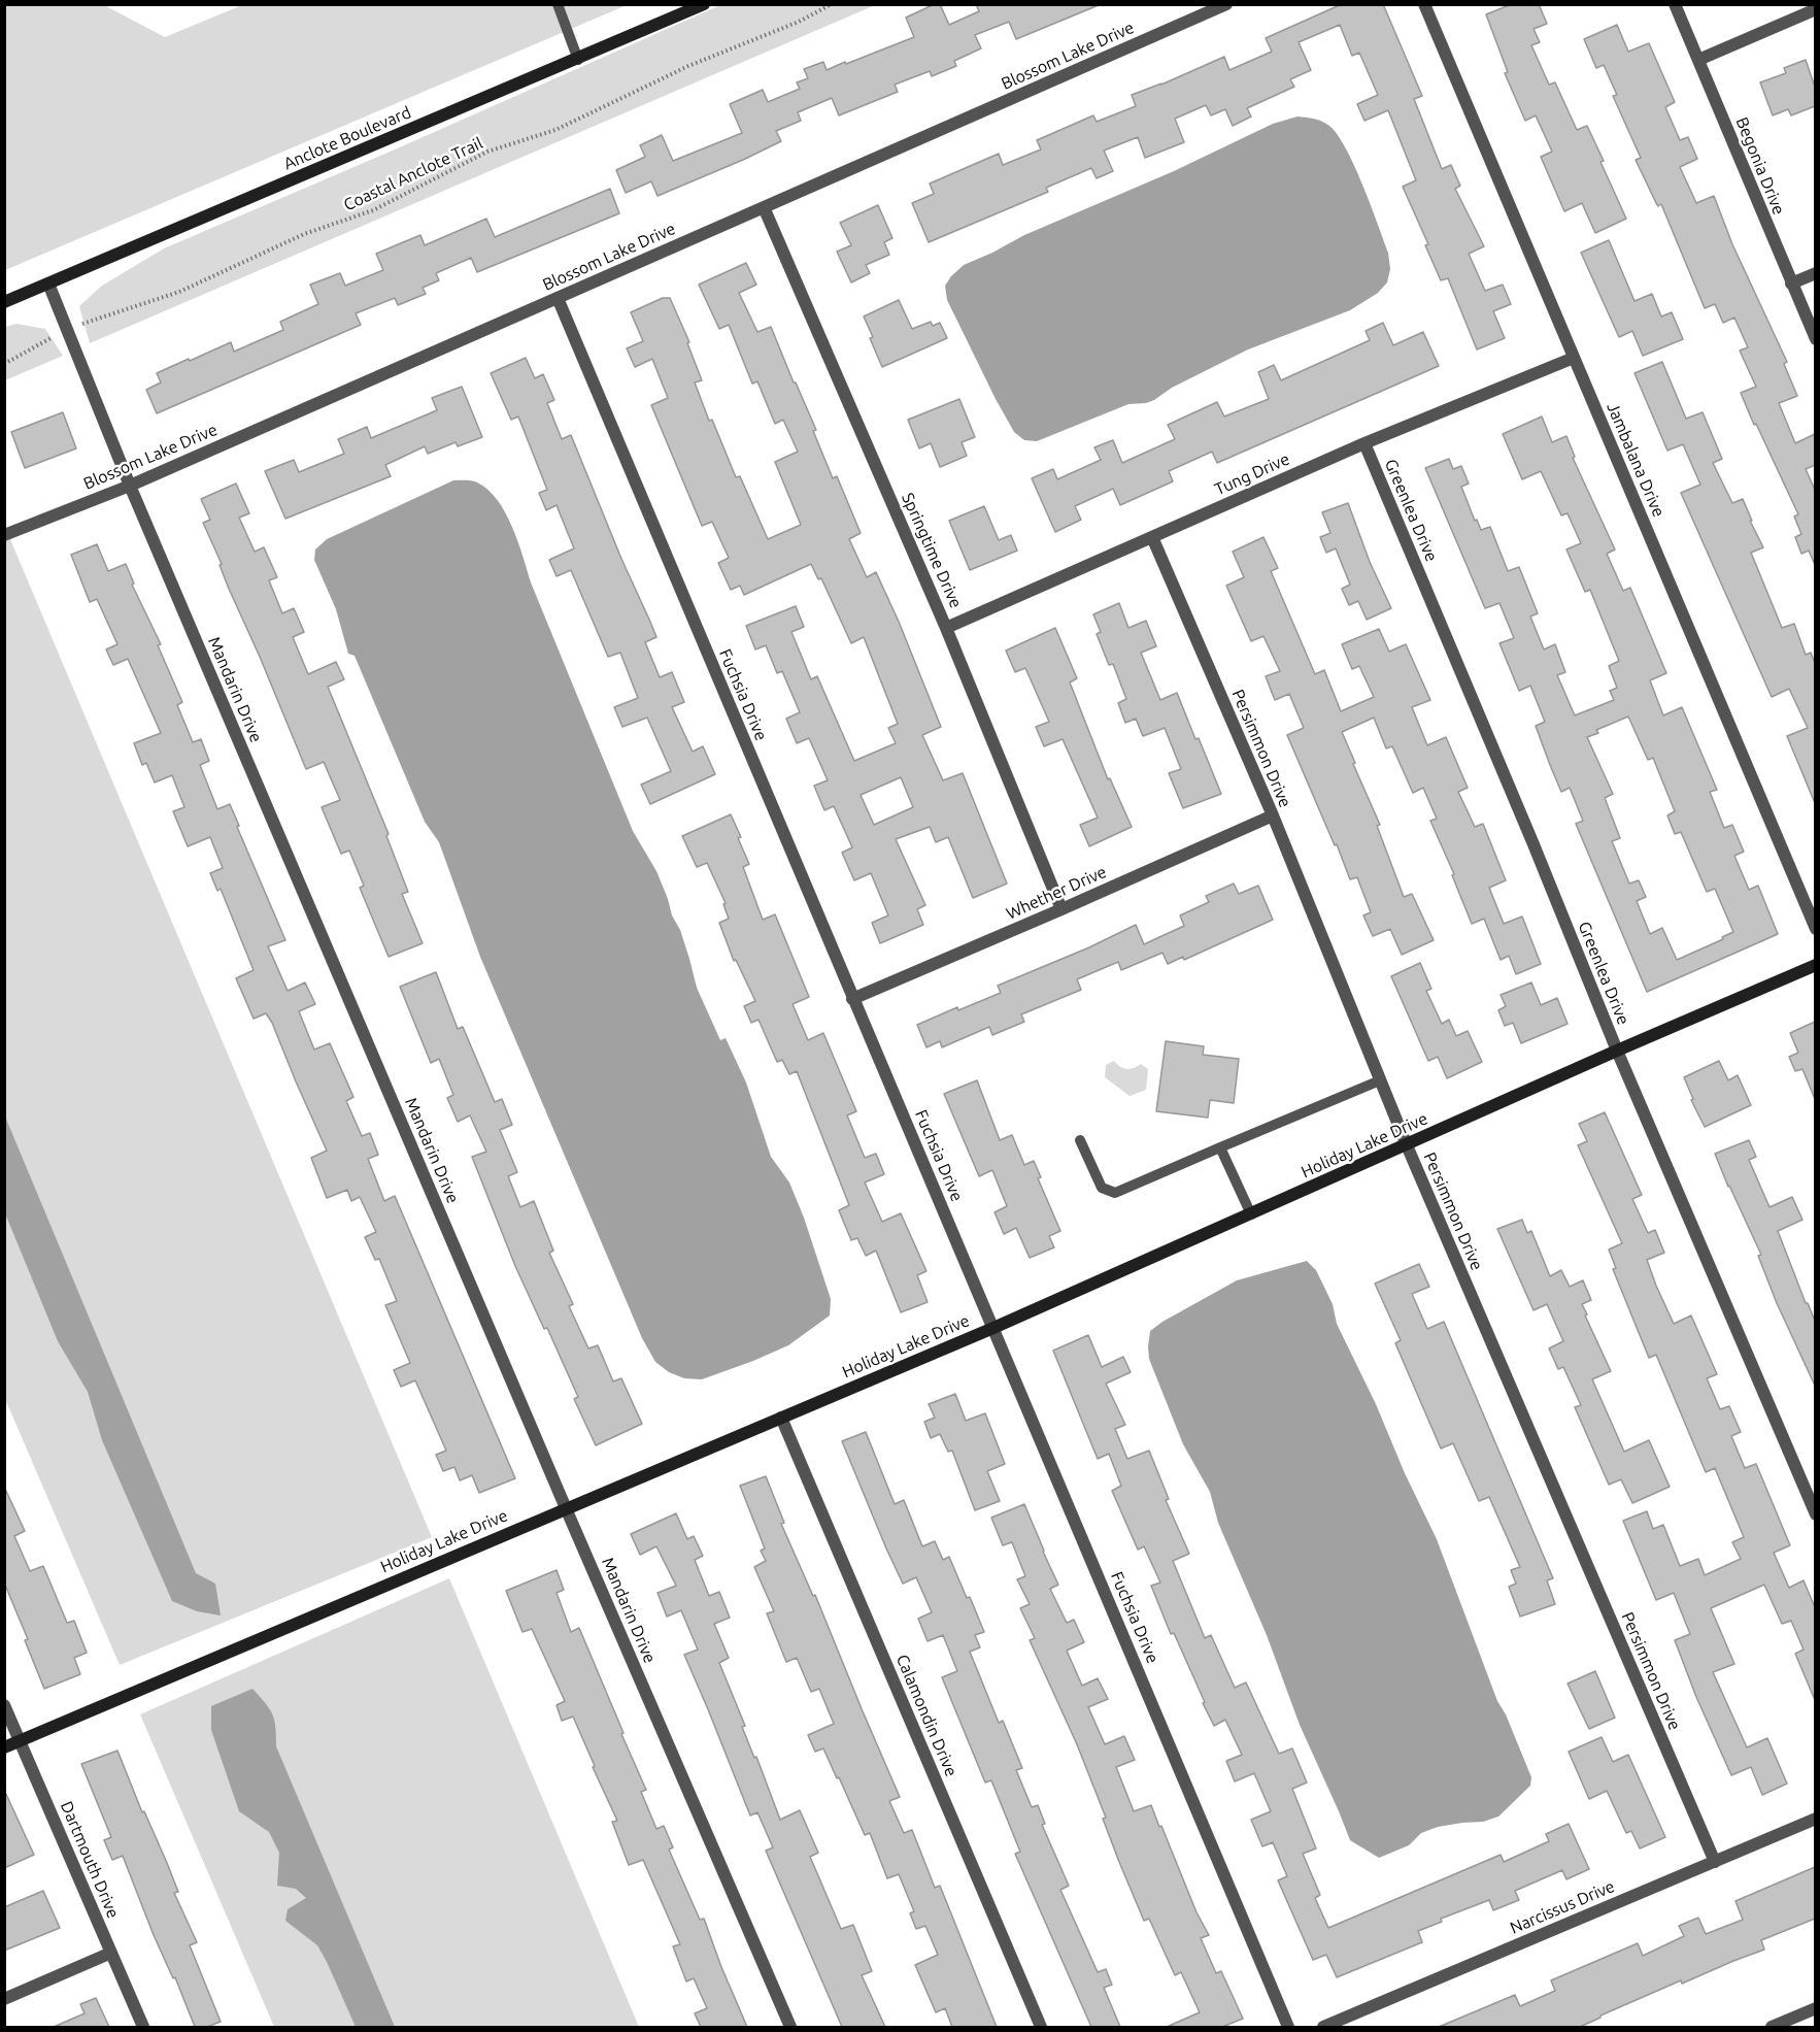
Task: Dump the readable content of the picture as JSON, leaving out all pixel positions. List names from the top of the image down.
{
  "streets": {
    "street": [
      "Blossom Lake Drive",
      "Anclote Boulevard",
      "Begonia Drive",
      "Jambalana Drive",
      "Tung Drive",
      "Greenlea Drive",
      "Springtime Drive",
      "Mandarin Drive",
      "Fuchsia Drive",
      "Persimmon Drive",
      "Whether Drive",
      "Holiday Lake Drive",
      "Calamondin Drive",
      "Dartmouth Drive",
      "Narcissus Drive"
    ],
    "path": ["Coastal Anclote Trail"]
  },
  "crossings": [
    ["Blossom Lake Drive", "Springtime Drive"],
    ["Blossom Lake Drive", "Mandarin Drive"],
    ["Blossom Lake Drive", "Fuchsia Drive"],
    ["Anclote Boulevard", "Mandarin Drive"],
    ["Coastal Anclote Trail", "Mandarin Drive"],
    ["Jambalana Drive", "Tung Drive"],
    ["Tung Drive", "Greenlea Drive"],
    ["Tung Drive", "Springtime Drive"],
    ["Tung Drive", "Persimmon Drive"],
    ["Greenlea Drive", "Holiday Lake Drive"],
    ["Springtime Drive", "Whether Drive"],
    ["Mandarin Drive", "Holiday Lake Drive"],
    ["Fuchsia Drive", "Whether Drive"],
    ["Fuchsia Drive", "Holiday Lake Drive"],
    ["Persimmon Drive", "Whether Drive"],
    ["Persimmon Drive", "Holiday Lake Drive"],
    ["Persimmon Drive", "Narcissus Drive"],
    ["Holiday Lake Drive", "Calamondin Drive"],
    ["Holiday Lake Drive", "Dartmouth Drive"]
  ]
}
